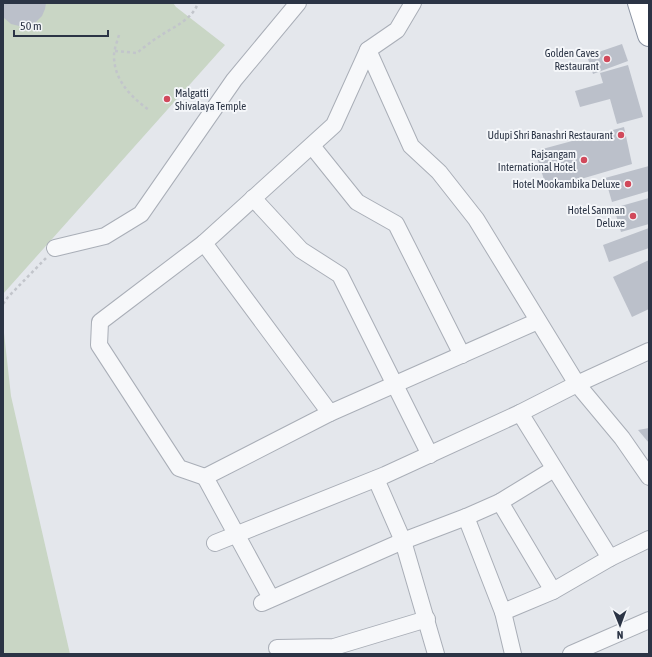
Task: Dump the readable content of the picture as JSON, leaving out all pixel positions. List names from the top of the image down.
{
  "places": [
    "Golden Caves Restaurant",
    "Malgatti Shivalaya Temple",
    "Udupi Shri Banashri Restaurant",
    "Rajsangam International Hotel",
    "Hotel Mookambika Deluxe",
    "Hotel Sanman Deluxe"
  ],
  "scale_bar": "50 m",
  "north": "bottom"
}
